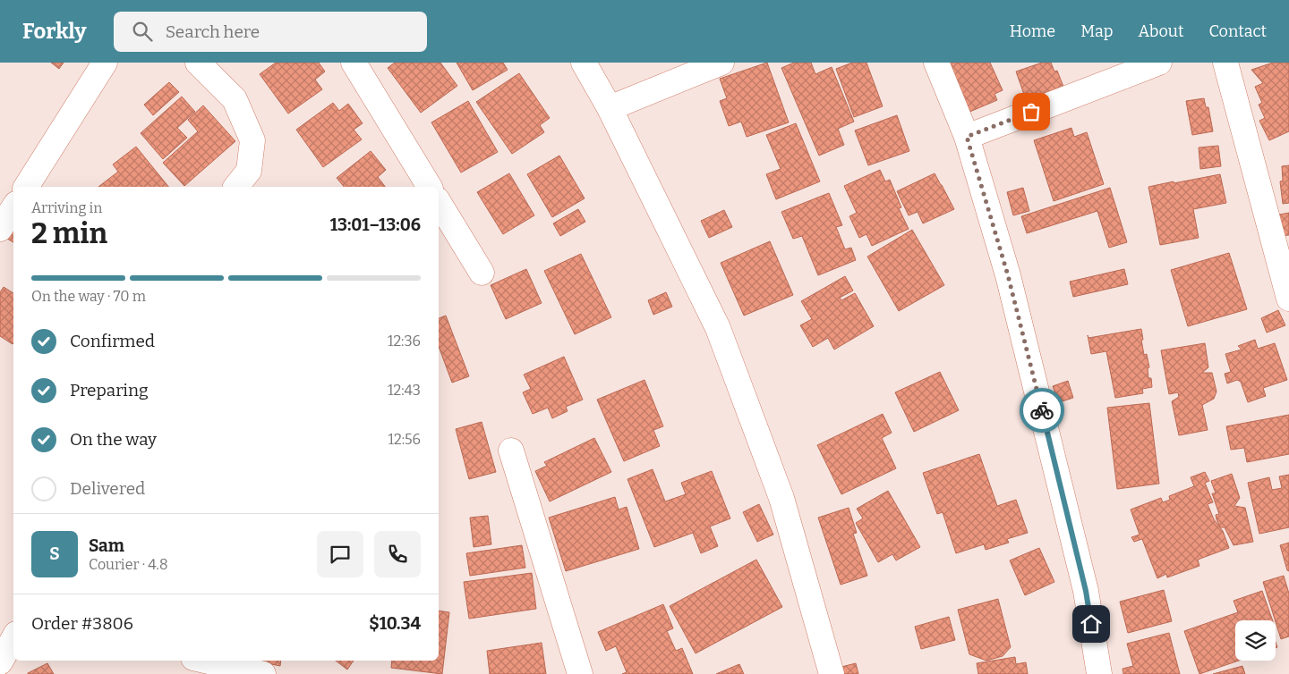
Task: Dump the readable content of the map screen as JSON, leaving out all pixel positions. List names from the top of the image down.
{
  "page": {
    "header": "Forkly",
    "search": "Search here",
    "nav": [
      "Home",
      "Map",
      "About",
      "Contact"
    ],
    "heading": ["2 min", "Arriving in", "13:01–13:06"],
    "panel": [
      "Sam",
      "Courier · 4.8",
      "Order #3806",
      "$10.34"
    ],
    "bar": "On the way · 70 m",
    "list": [
      ["Confirmed", "12:36"],
      ["Preparing", "12:43"],
      ["On the way", "12:56"],
      "Delivered"
    ],
    "round": "S"
  }
}
